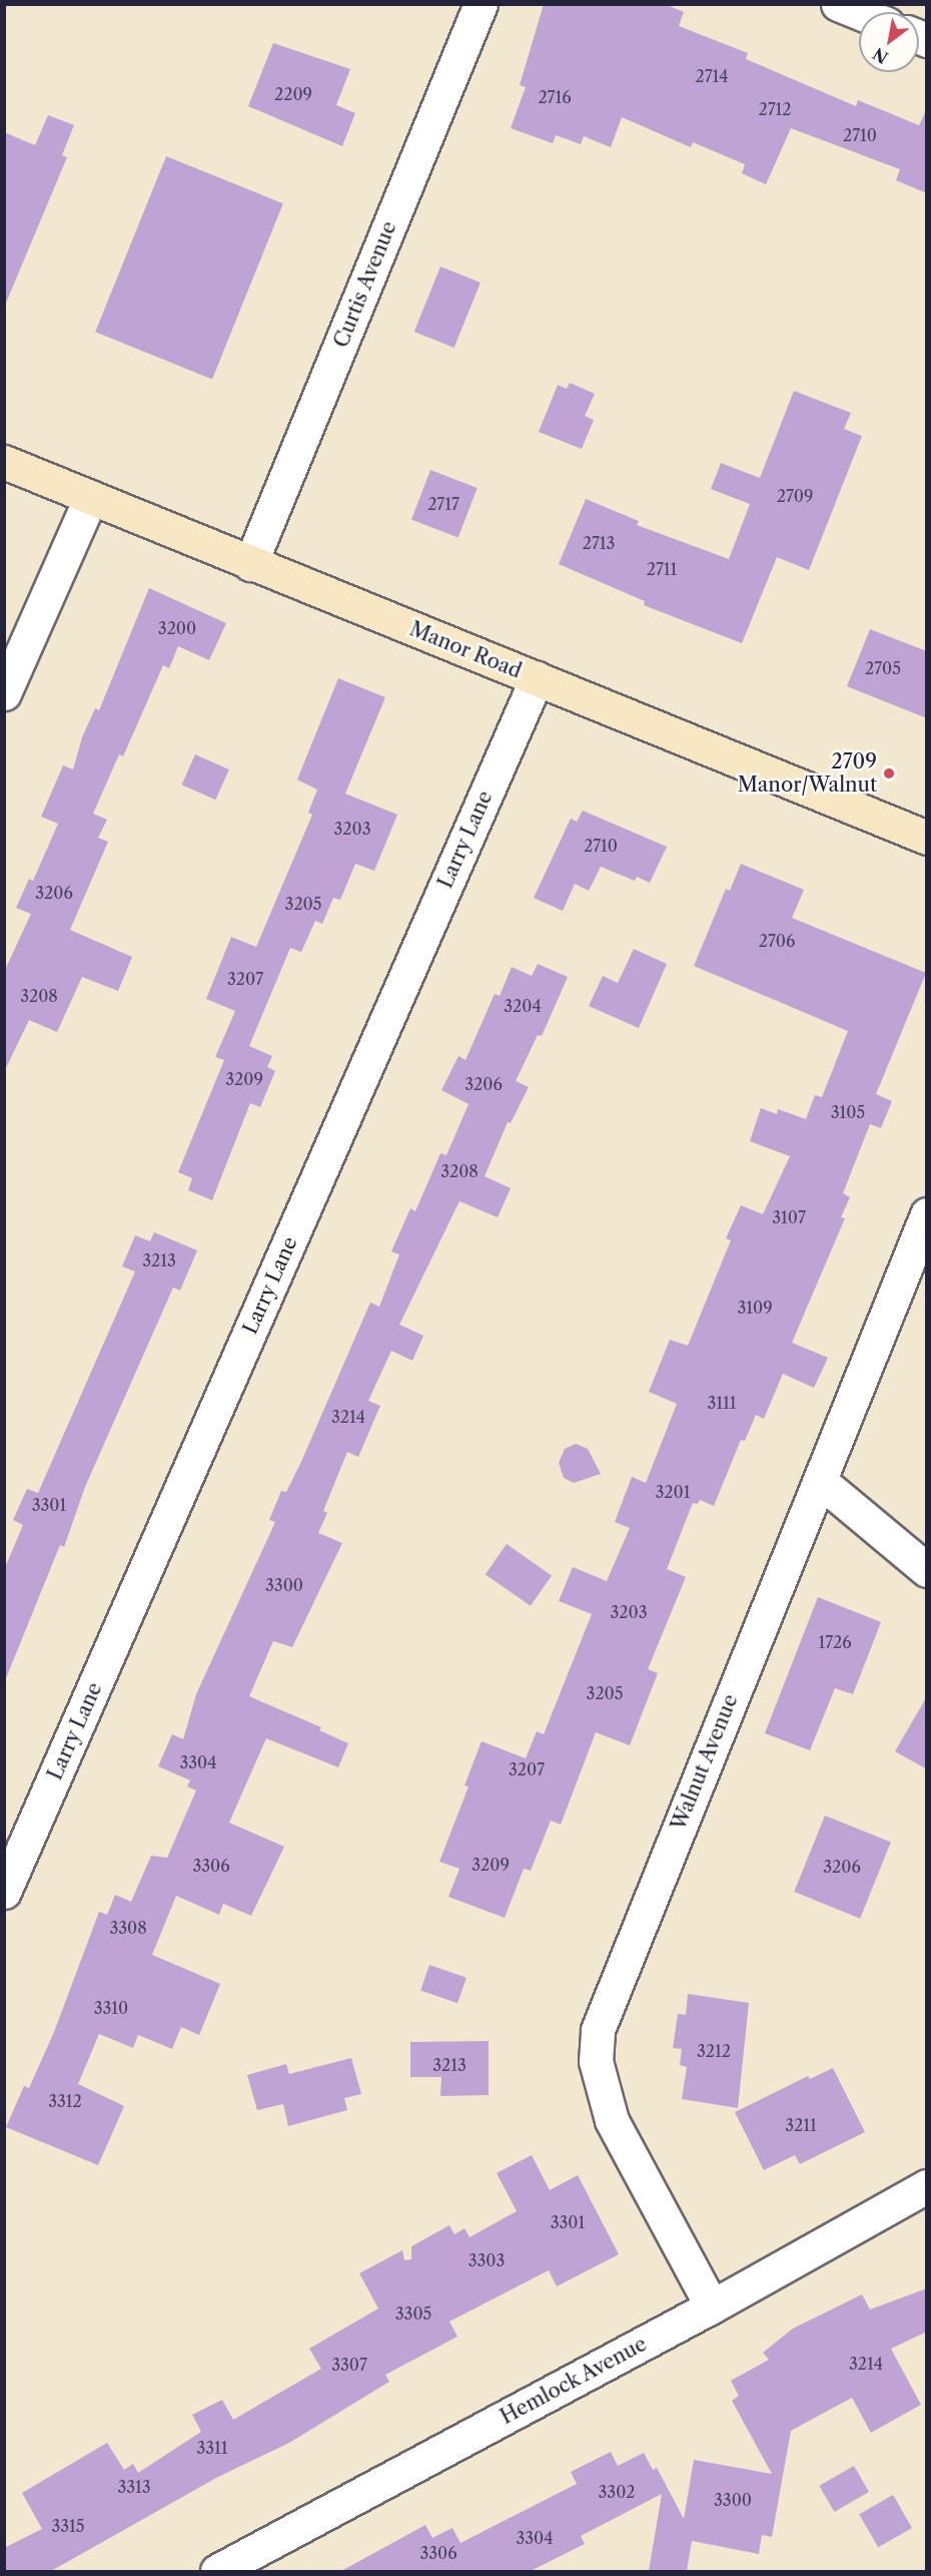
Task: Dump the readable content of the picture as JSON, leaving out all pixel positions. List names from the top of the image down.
{
  "streets": {
    "main road": ["Manor Road"],
    "street": [
      "Curtis Avenue",
      "Larry Lane",
      "Walnut Avenue",
      "Hemlock Avenue"
    ]
  },
  "crossings": [
    ["Curtis Avenue", "Manor Road"],
    ["Manor Road", "Larry Lane"],
    ["Walnut Avenue", "Hemlock Avenue"]
  ],
  "places": ["2709 Manor/Walnut"],
  "house_numbers": [
    "2714",
    "2209",
    "2716",
    "2712",
    "2710",
    "2709",
    "2717",
    "2713",
    "2711",
    "3200",
    "2705",
    "3203",
    "2710",
    "3206",
    "3205",
    "2706",
    "3207",
    "3208",
    "3204",
    "3209",
    "3206",
    "3105",
    "3208",
    "3107",
    "3213",
    "3109",
    "3111",
    "3214",
    "3201",
    "3301",
    "3300",
    "3203",
    "1726",
    "3205",
    "3304",
    "3207",
    "3209",
    "3306",
    "3206",
    "3308",
    "3310",
    "3212",
    "3213",
    "3312",
    "3211",
    "3301",
    "3303",
    "3305",
    "3214",
    "3307",
    "3311",
    "3313",
    "3302",
    "3300",
    "3315",
    "3304",
    "3306"
  ],
  "north": "bottom left"
}
